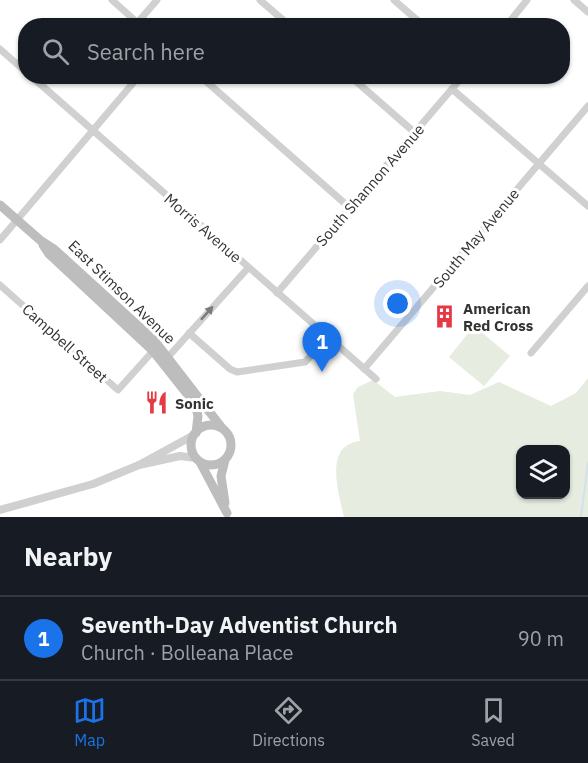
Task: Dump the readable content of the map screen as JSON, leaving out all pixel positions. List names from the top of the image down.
{
  "streets": {
    "main road": ["East Stimson Avenue"],
    "street": [
      "South Shannon Avenue",
      "Morris Avenue",
      "South May Avenue",
      "Campbell Street"
    ]
  },
  "crossings": [
    ["South Shannon Avenue", "Morris Avenue"],
    ["Morris Avenue", "South May Avenue"],
    ["East Stimson Avenue", "Campbell Street"]
  ],
  "places": {
    "building": ["American Red Cross"],
    "restaurant": ["Sonic"]
  },
  "page": {
    "search": "Search here",
    "pins": "1",
    "heading": "Nearby",
    "list": [
      {
        "mark": "1",
        "name": "Seventh-Day Adventist Church",
        "note": "Church · Bolleana Place",
        "value": "90 m"
      }
    ],
    "nav": ["Map", "Directions", "Saved"]
  }
}
